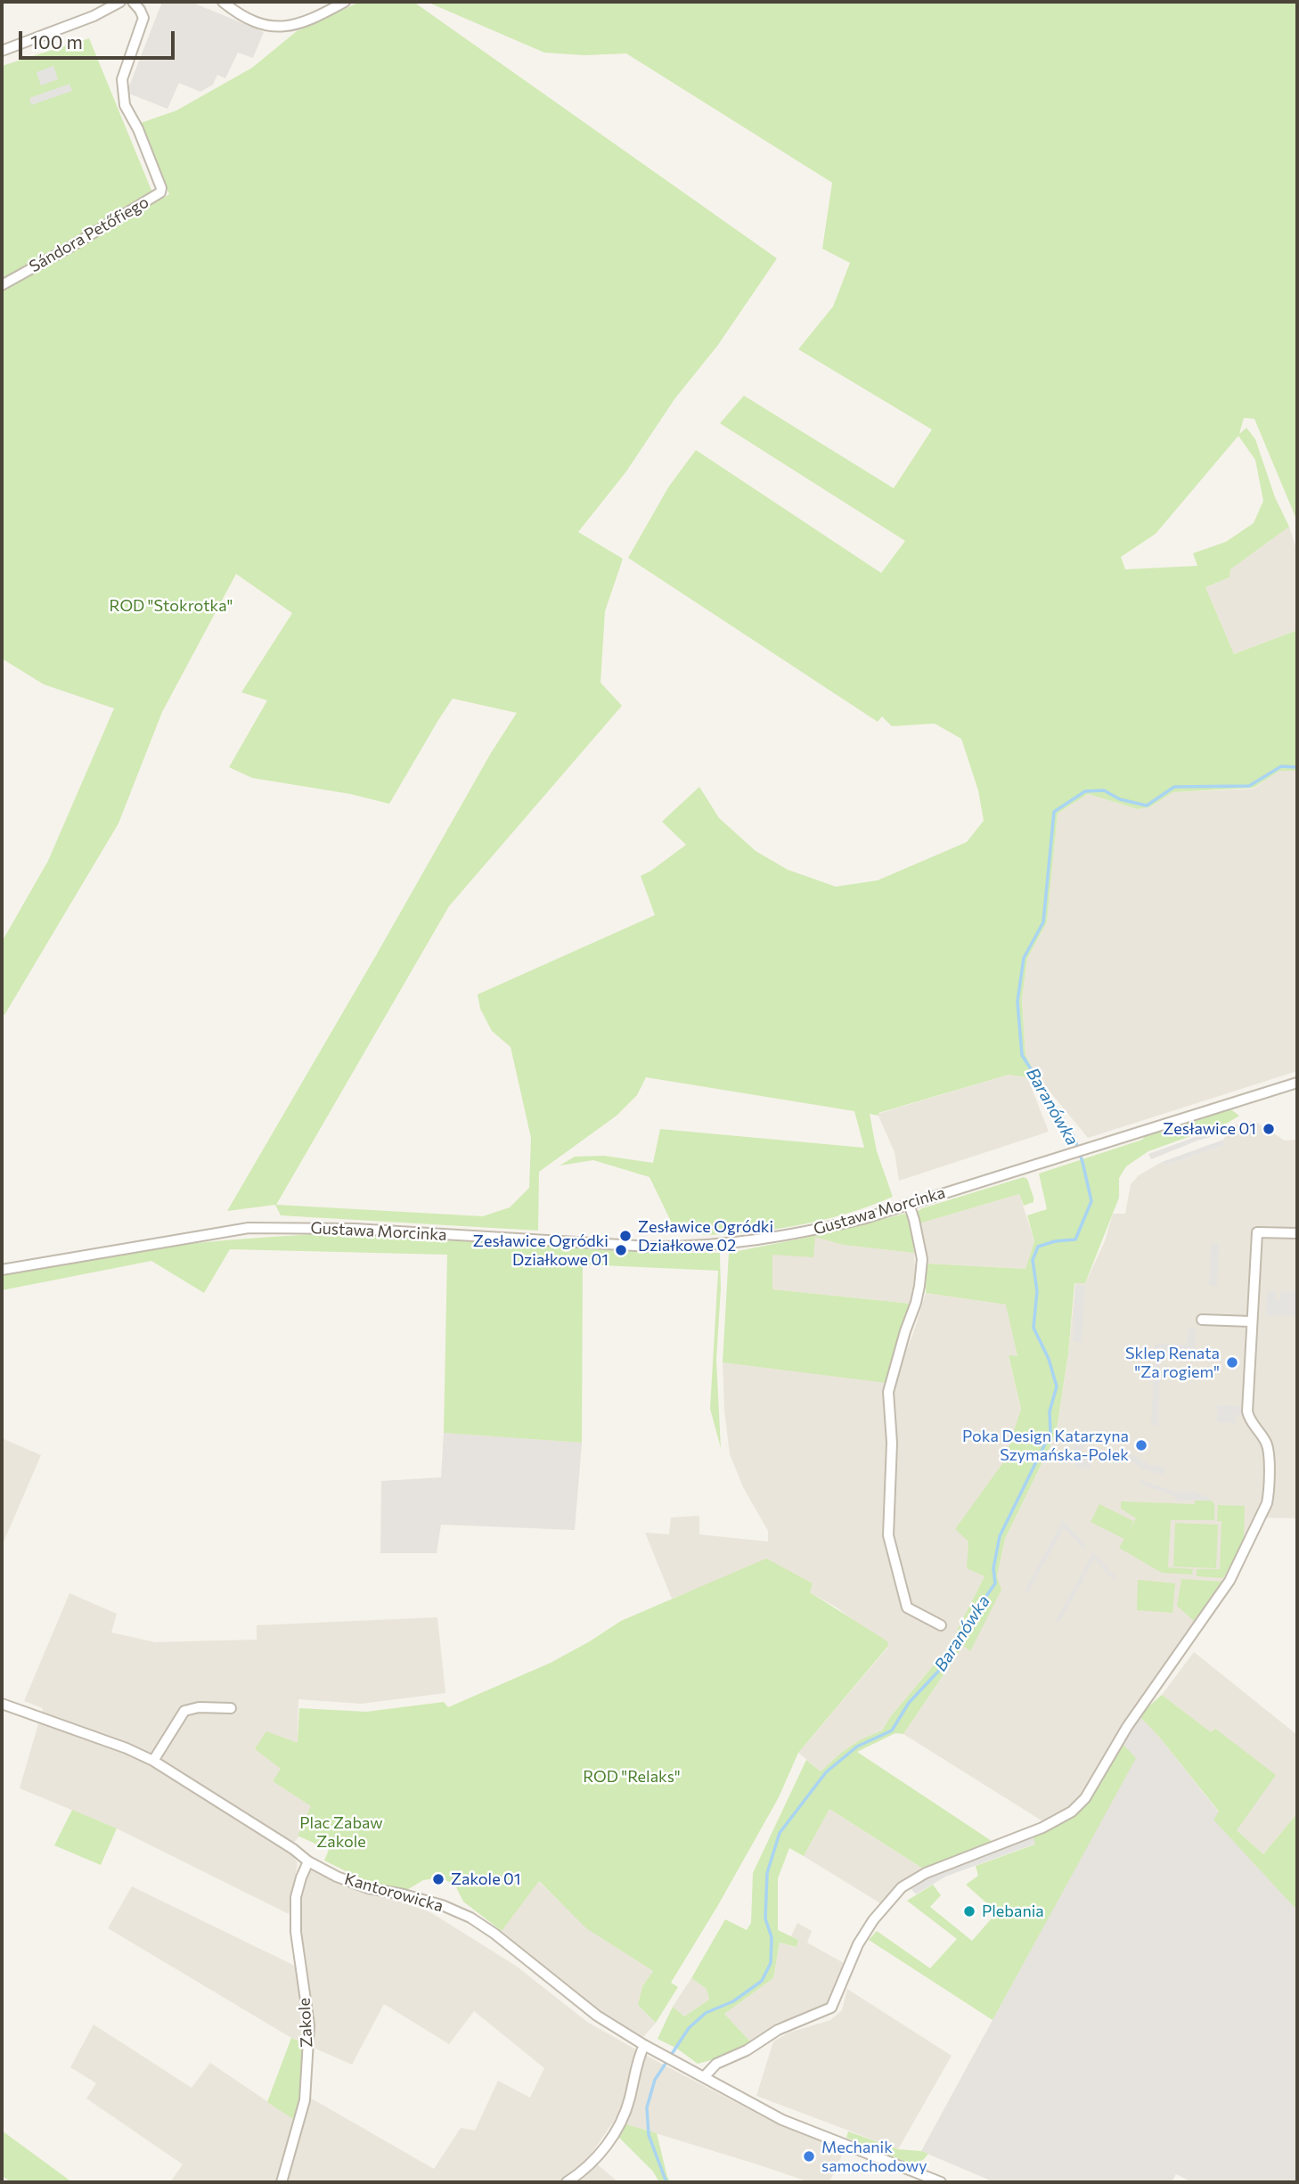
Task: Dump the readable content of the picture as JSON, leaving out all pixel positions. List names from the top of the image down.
{
  "streets": {
    "street": [
      "Sándora Petőfiego",
      "Gustawa Morcinka",
      "Kantorowicka",
      "Zakole"
    ]
  },
  "crossings": [
    ["Kantorowicka", "Zakole"]
  ],
  "water": ["Baranówka"],
  "parks": ["ROD \"Stokrotka\"", "ROD \"Relaks\"", "Plac Zabaw Zakole"],
  "places": [
    "Zesławice 01",
    "Zesławice Ogródki Działkowe 02",
    "Zesławice Ogródki Działkowe 01",
    "Sklep Renata \"Za rogiem\"",
    "Poka Design Katarzyna Szymańska-Polek",
    "Zakole 01",
    "Plebania",
    "Mechanik samochodowy"
  ],
  "scale_bar": "100 m"
}
